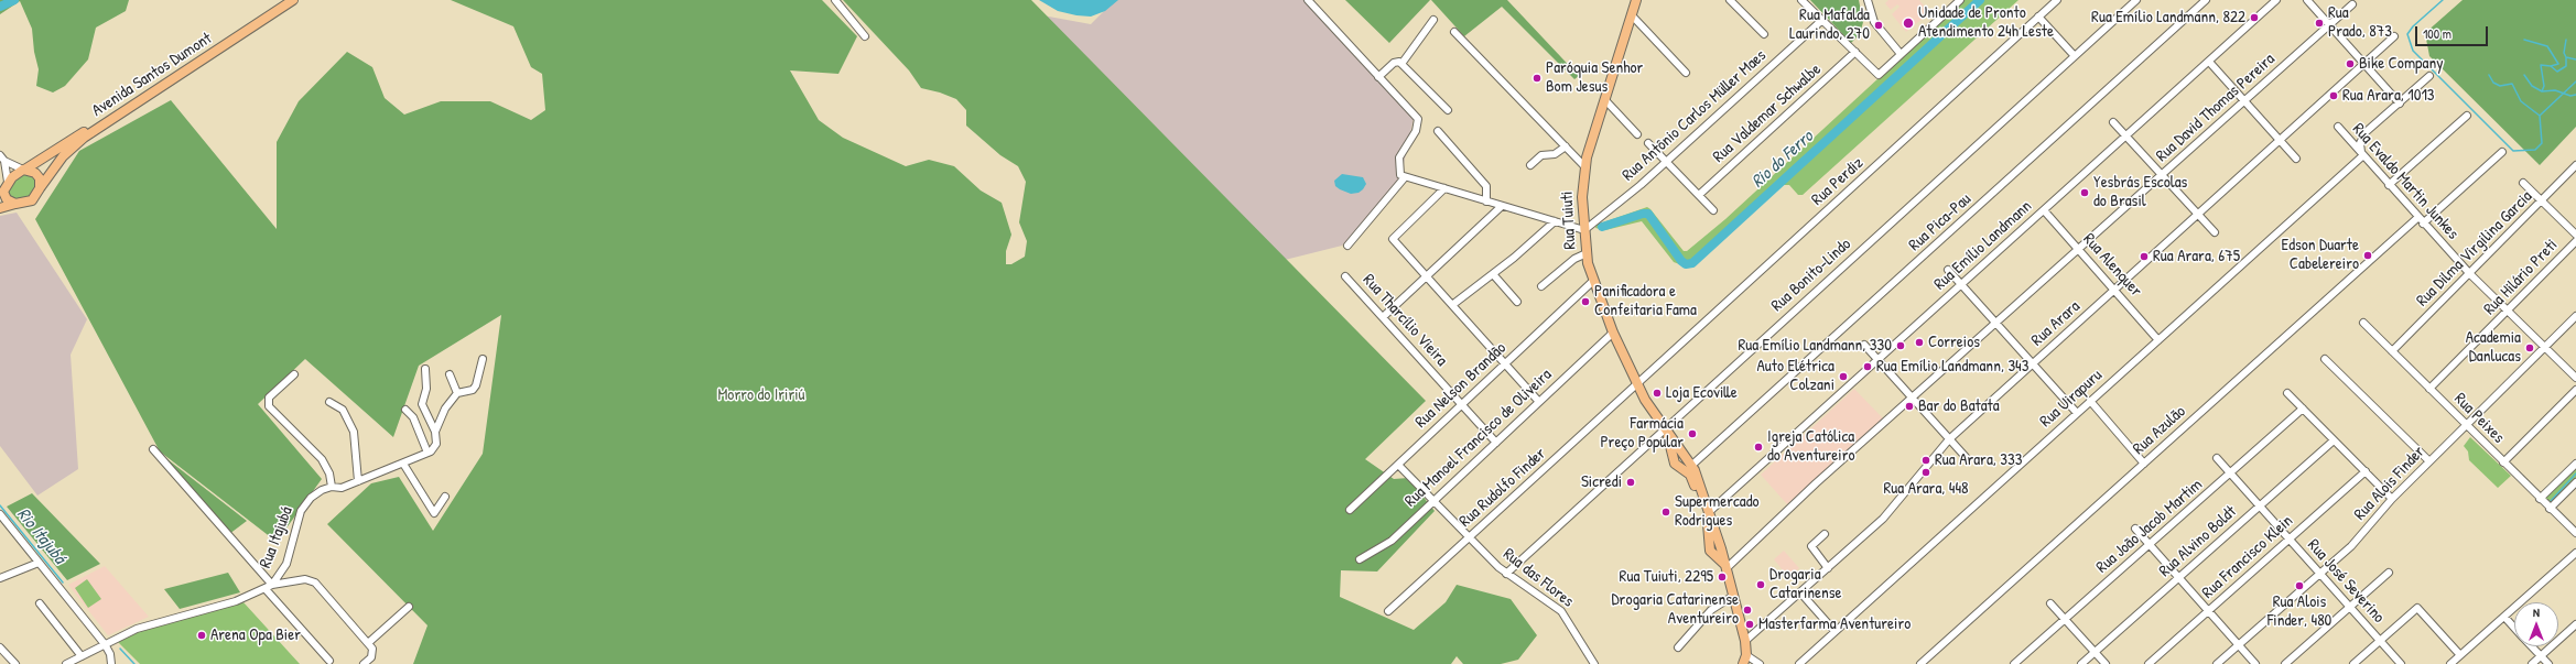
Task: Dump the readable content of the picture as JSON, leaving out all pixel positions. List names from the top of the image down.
{
  "streets": {
    "main road": ["Avenida Santos Dumont", "Rua Tuiuti"],
    "street": [
      "Rua David Thomas Pereira",
      "Rua Valdemar Schwalbe",
      "Rua Antônio Carlos Müller Maes",
      "Rua Perdiz",
      "Rua Evaldo Martin Junkes",
      "Rua Pica-Pau",
      "Rua Emílio Landmann",
      "Rua Dilma Virgilina Garcia",
      "Rua Alenquer",
      "Rua Bonito-Lindo",
      "Rua Hilário Preti",
      "Rua Tharcílio Vieira",
      "Rua Arara",
      "Rua Nelson Brandão",
      "Rua Uirapuru",
      "Rua Peixes",
      "Rua Azulão",
      "Rua Manoel Francisco de Oliveira",
      "Rua Alois Finder",
      "Rua Rudolfo Finder",
      "Rua João Jacob Martim",
      "Rua Itajubá",
      "Rua Alvino Boldt",
      "Rua Francisco Klein",
      "Rua das Flores",
      "Rua José Severino"
    ]
  },
  "crossings": [
    ["Rua David Thomas Pereira", "Rua Tuiuti"],
    ["Rua David Thomas Pereira", "Rua Alenquer"],
    ["Rua Antônio Carlos Müller Maes", "Rua Tuiuti"],
    ["Rua Perdiz", "Rua Tuiuti"],
    ["Rua Perdiz", "Rua Rudolfo Finder"],
    ["Rua Evaldo Martin Junkes", "Rua Dilma Virgilina Garcia"],
    ["Rua Evaldo Martin Junkes", "Rua Hilário Preti"],
    ["Rua Evaldo Martin Junkes", "Rua Uirapuru"],
    ["Rua Evaldo Martin Junkes", "Rua Azulão"],
    ["Rua Evaldo Martin Junkes", "Rua Alois Finder"],
    ["Rua Tuiuti", "Rua Pica-Pau"],
    ["Rua Tuiuti", "Rua Emílio Landmann"],
    ["Rua Tuiuti", "Rua Bonito-Lindo"],
    ["Rua Tuiuti", "Rua Arara"],
    ["Rua Tuiuti", "Rua Nelson Brandão"],
    ["Rua Tuiuti", "Rua Manoel Francisco de Oliveira"],
    ["Rua Tuiuti", "Rua Rudolfo Finder"],
    ["Rua Emílio Landmann", "Rua Alenquer"],
    ["Rua Dilma Virgilina Garcia", "Rua Peixes"],
    ["Rua Alenquer", "Rua Arara"],
    ["Rua Alenquer", "Rua Uirapuru"],
    ["Rua Bonito-Lindo", "Rua das Flores"],
    ["Rua Hilário Preti", "Rua Peixes"],
    ["Rua Tharcílio Vieira", "Rua Nelson Brandão"],
    ["Rua Tharcílio Vieira", "Rua Manoel Francisco de Oliveira"],
    ["Rua Nelson Brandão", "Rua das Flores"],
    ["Rua Peixes", "Rua Alois Finder"],
    ["Rua Manoel Francisco de Oliveira", "Rua das Flores"],
    ["Rua Alois Finder", "Rua José Severino"],
    ["Rua Rudolfo Finder", "Rua das Flores"],
    ["Rua João Jacob Martim", "Rua José Severino"],
    ["Rua Alvino Boldt", "Rua José Severino"],
    ["Rua Francisco Klein", "Rua José Severino"]
  ],
  "water": ["Rio do Ferro", "Rio Itajubá"],
  "parks": ["Morro do Iririú"],
  "places": [
    "Rua Emílio Landmann, 822",
    "Unidade de Pronto Atendimento 24h Leste",
    "Rua Prado, 873",
    "Rua Mafalda Laurindo, 270",
    "Bike Company",
    "Paróquia Senhor Bom Jesus",
    "Rua Arara, 1013",
    "Yesbrás Escolas do Brasil",
    "Edson Duarte Cabelereiro",
    "Rua Arara, 675",
    "Panificadora e Confeitaria Fama",
    "Correios",
    "Rua Emílio Landmann, 330",
    "Academia Danlucas",
    "Rua Emílio Landmann, 343",
    "Auto Elétrica Colzani",
    "Loja Ecoville",
    "Bar do Batata",
    "Farmácia Preço Popular",
    "Igreja Católica do Aventureiro",
    "Rua Arara, 333",
    "Rua Arara, 448",
    "Sicredi",
    "Supermercado Rodrigues",
    "Rua Tuiuti, 2295",
    "Drogaria Catarinense",
    "Rua Alois Finder, 480",
    "Drogaria Catarinense Aventureiro",
    "Masterfarma Aventureiro",
    "Arena Opa Bier"
  ],
  "scale_bar": "100 m",
  "north": "top"
}
